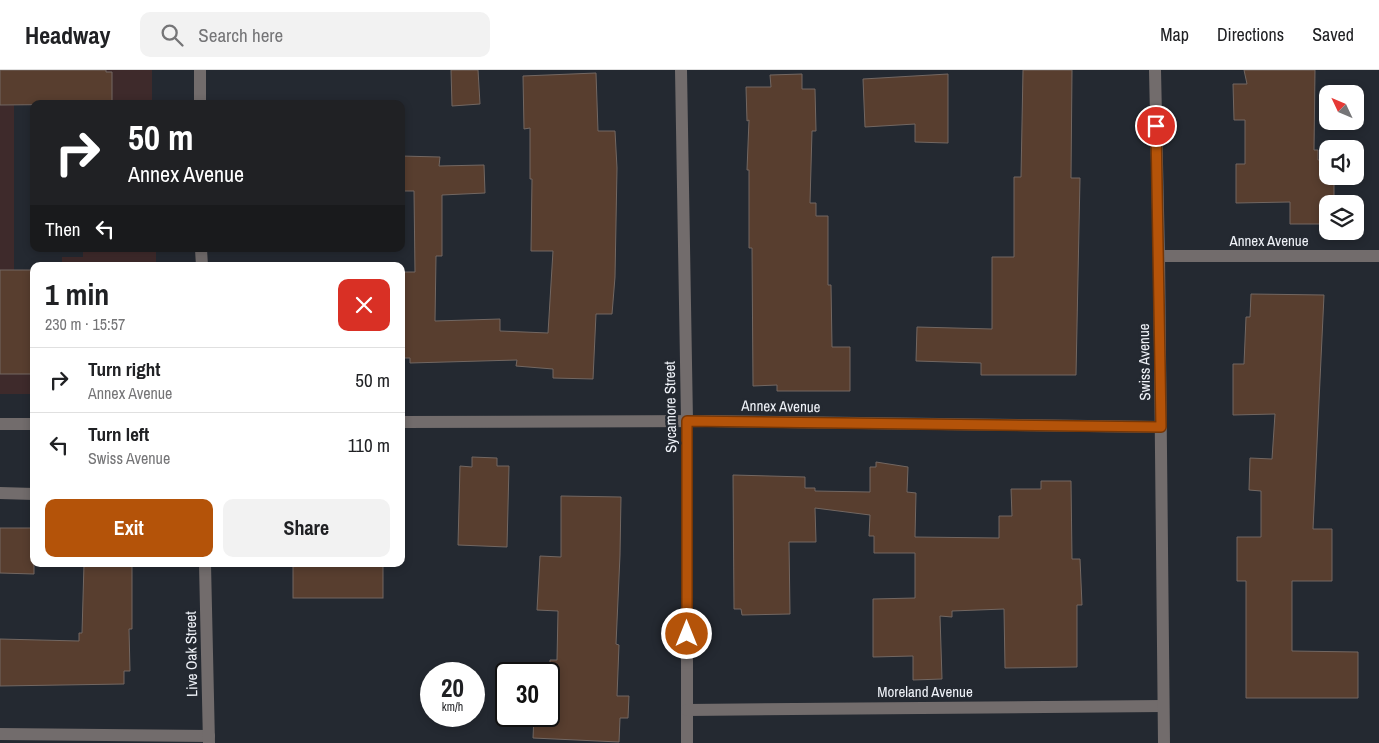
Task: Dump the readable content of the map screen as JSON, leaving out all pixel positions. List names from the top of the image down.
{
  "streets": {
    "street": [
      "Annex Avenue",
      "Swiss Avenue",
      "Sycamore Street",
      "Live Oak Street",
      "Moreland Avenue"
    ]
  },
  "crossings": [
    ["Annex Avenue", "Swiss Avenue"],
    ["Annex Avenue", "Sycamore Street"],
    ["Swiss Avenue", "Moreland Avenue"],
    ["Sycamore Street", "Moreland Avenue"]
  ],
  "north": "top left",
  "page": {
    "header": "Headway",
    "search": "Search here",
    "nav": ["Map", "Directions", "Saved"],
    "turn": ["50 m", "Annex Avenue"],
    "then": "Then",
    "heading": ["1 min", "230 m · 15:57"],
    "list": [
      {
        "name": "Turn right",
        "note": "Annex Avenue",
        "value": "50 m"
      },
      {
        "name": "Turn left",
        "note": "Swiss Avenue",
        "value": "110 m"
      }
    ],
    "buttons": ["Exit", "Share"],
    "speed": "20 km/h",
    "limit": "30"
  }
}
